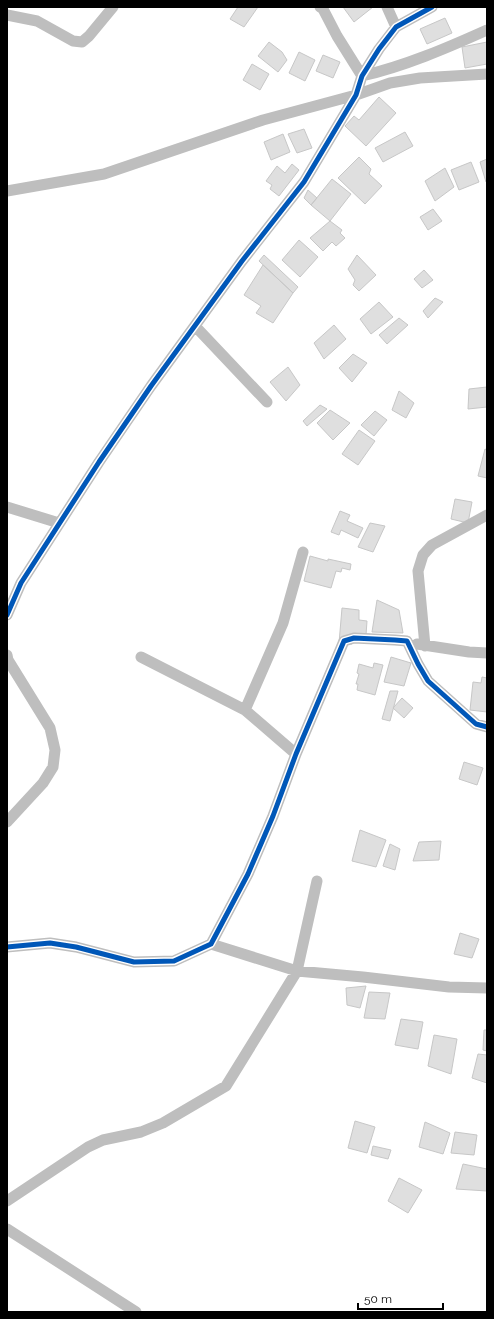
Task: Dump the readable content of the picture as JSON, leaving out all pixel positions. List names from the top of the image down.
{
  "scale_bar": "50 m"
}
